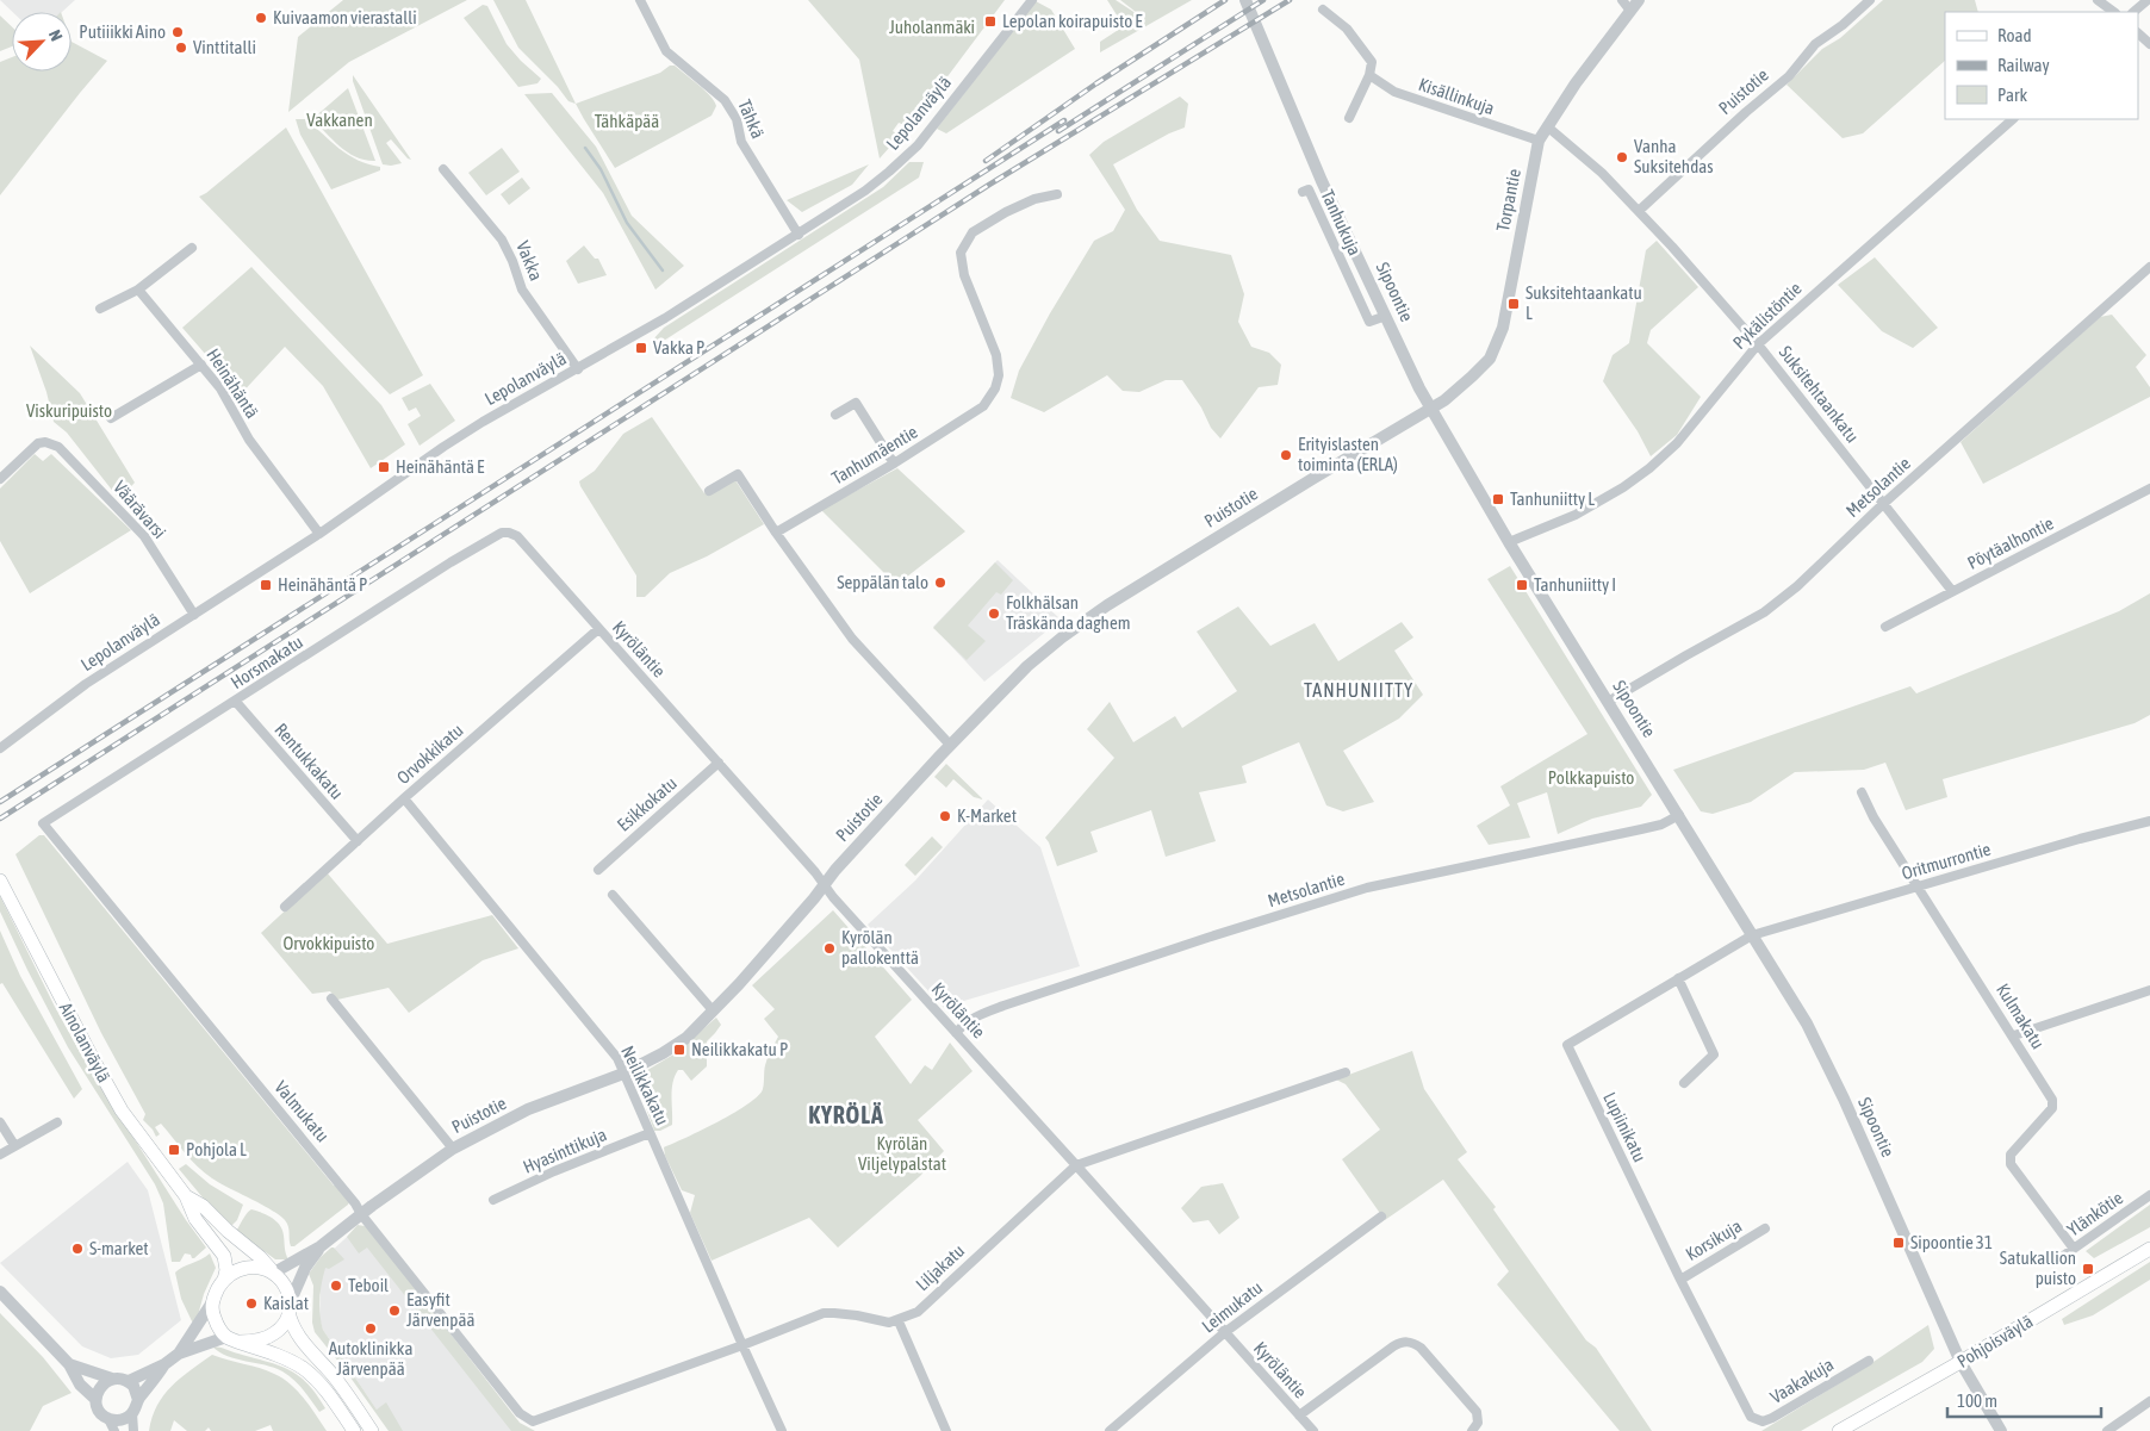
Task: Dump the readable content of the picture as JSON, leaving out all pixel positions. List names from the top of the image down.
{
  "streets": {
    "main road": ["Ainolanväylä", "Pohjoisväylä"],
    "street": [
      "Puistotie",
      "Kisällinkuja",
      "Lepolanväylä",
      "Tähkä",
      "Torpantie",
      "Tanhukuja",
      "Vakka",
      "Sipoontie",
      "Pykälistöntie",
      "Heinähäntä",
      "Suksitehtaankatu",
      "Tanhumäentie",
      "Metsolantie",
      "Väärävarsi",
      "Pöytäalhontie",
      "Kyröläntie",
      "Horsmakatu",
      "Orvokkikatu",
      "Rentukkakatu",
      "Esikkokatu",
      "Oritmurrontie",
      "Kulmakatu",
      "Neilikkakatu",
      "Valmukatu",
      "Lupiinikatu",
      "Hyasinttikuja",
      "Ylänkötie",
      "Korsikuja",
      "Liljakatu",
      "Leimukatu",
      "Vaakakuja"
    ]
  },
  "crossings": [
    ["Puistotie", "Torpantie"],
    ["Puistotie", "Sipoontie"],
    ["Puistotie", "Suksitehtaankatu"],
    ["Puistotie", "Kyröläntie"],
    ["Puistotie", "Ainolanväylä"],
    ["Puistotie", "Neilikkakatu"],
    ["Puistotie", "Valmukatu"],
    ["Kisällinkuja", "Torpantie"],
    ["Lepolanväylä", "Tähkä"],
    ["Lepolanväylä", "Vakka"],
    ["Lepolanväylä", "Heinähäntä"],
    ["Lepolanväylä", "Väärävarsi"],
    ["Torpantie", "Sipoontie"],
    ["Torpantie", "Suksitehtaankatu"],
    ["Tanhukuja", "Sipoontie"],
    ["Sipoontie", "Pykälistöntie"],
    ["Sipoontie", "Metsolantie"],
    ["Sipoontie", "Oritmurrontie"],
    ["Sipoontie", "Lupiinikatu"],
    ["Sipoontie", "Pohjoisväylä"],
    ["Pykälistöntie", "Suksitehtaankatu"],
    ["Suksitehtaankatu", "Metsolantie"],
    ["Suksitehtaankatu", "Pöytäalhontie"],
    ["Metsolantie", "Kyröläntie"],
    ["Kyröläntie", "Horsmakatu"],
    ["Kyröläntie", "Orvokkikatu"],
    ["Kyröläntie", "Esikkokatu"],
    ["Kyröläntie", "Liljakatu"],
    ["Kyröläntie", "Leimukatu"],
    ["Horsmakatu", "Rentukkakatu"],
    ["Horsmakatu", "Valmukatu"],
    ["Orvokkikatu", "Rentukkakatu"],
    ["Orvokkikatu", "Neilikkakatu"],
    ["Oritmurrontie", "Kulmakatu"],
    ["Oritmurrontie", "Lupiinikatu"],
    ["Kulmakatu", "Ylänkötie"],
    ["Neilikkakatu", "Valmukatu"],
    ["Neilikkakatu", "Hyasinttikuja"],
    ["Lupiinikatu", "Korsikuja"],
    ["Lupiinikatu", "Vaakakuja"]
  ],
  "districts": ["TANHUNIITTY", "KYRÖLÄ"],
  "parks": [
    "Juholanmäki",
    "Vakkanen",
    "Tähkäpää",
    "Viskuripuisto",
    "Polkkapuisto",
    "Orvokkipuisto",
    "Kyrölän Viljelypalstat"
  ],
  "places": {
    "other": [
      "Kuivaamon vierastalli",
      "Putiiikki Aino",
      "Vinttitalli",
      "Vanha Suksitehdas",
      "Erityislasten toiminta (ERLA)",
      "Seppälän talo",
      "Folkhälsan Träskända daghem",
      "K-Market",
      "Kyrölän pallokenttä",
      "S-market",
      "Teboil",
      "Kaislat",
      "Easyfit Järvenpää",
      "Autoklinikka Järvenpää"
    ],
    "transit": [
      "Lepolan koirapuisto E",
      "Suksitehtaankatu L",
      "Vakka P",
      "Heinähäntä E",
      "Tanhuniitty L",
      "Heinähäntä P",
      "Tanhuniitty I",
      "Neilikkakatu P",
      "Pohjola L",
      "Sipoontie 31",
      "Satukallion puisto"
    ]
  },
  "legend": ["Road", "Railway", "Park"],
  "scale_bar": "100 m",
  "north": "top right"
}
